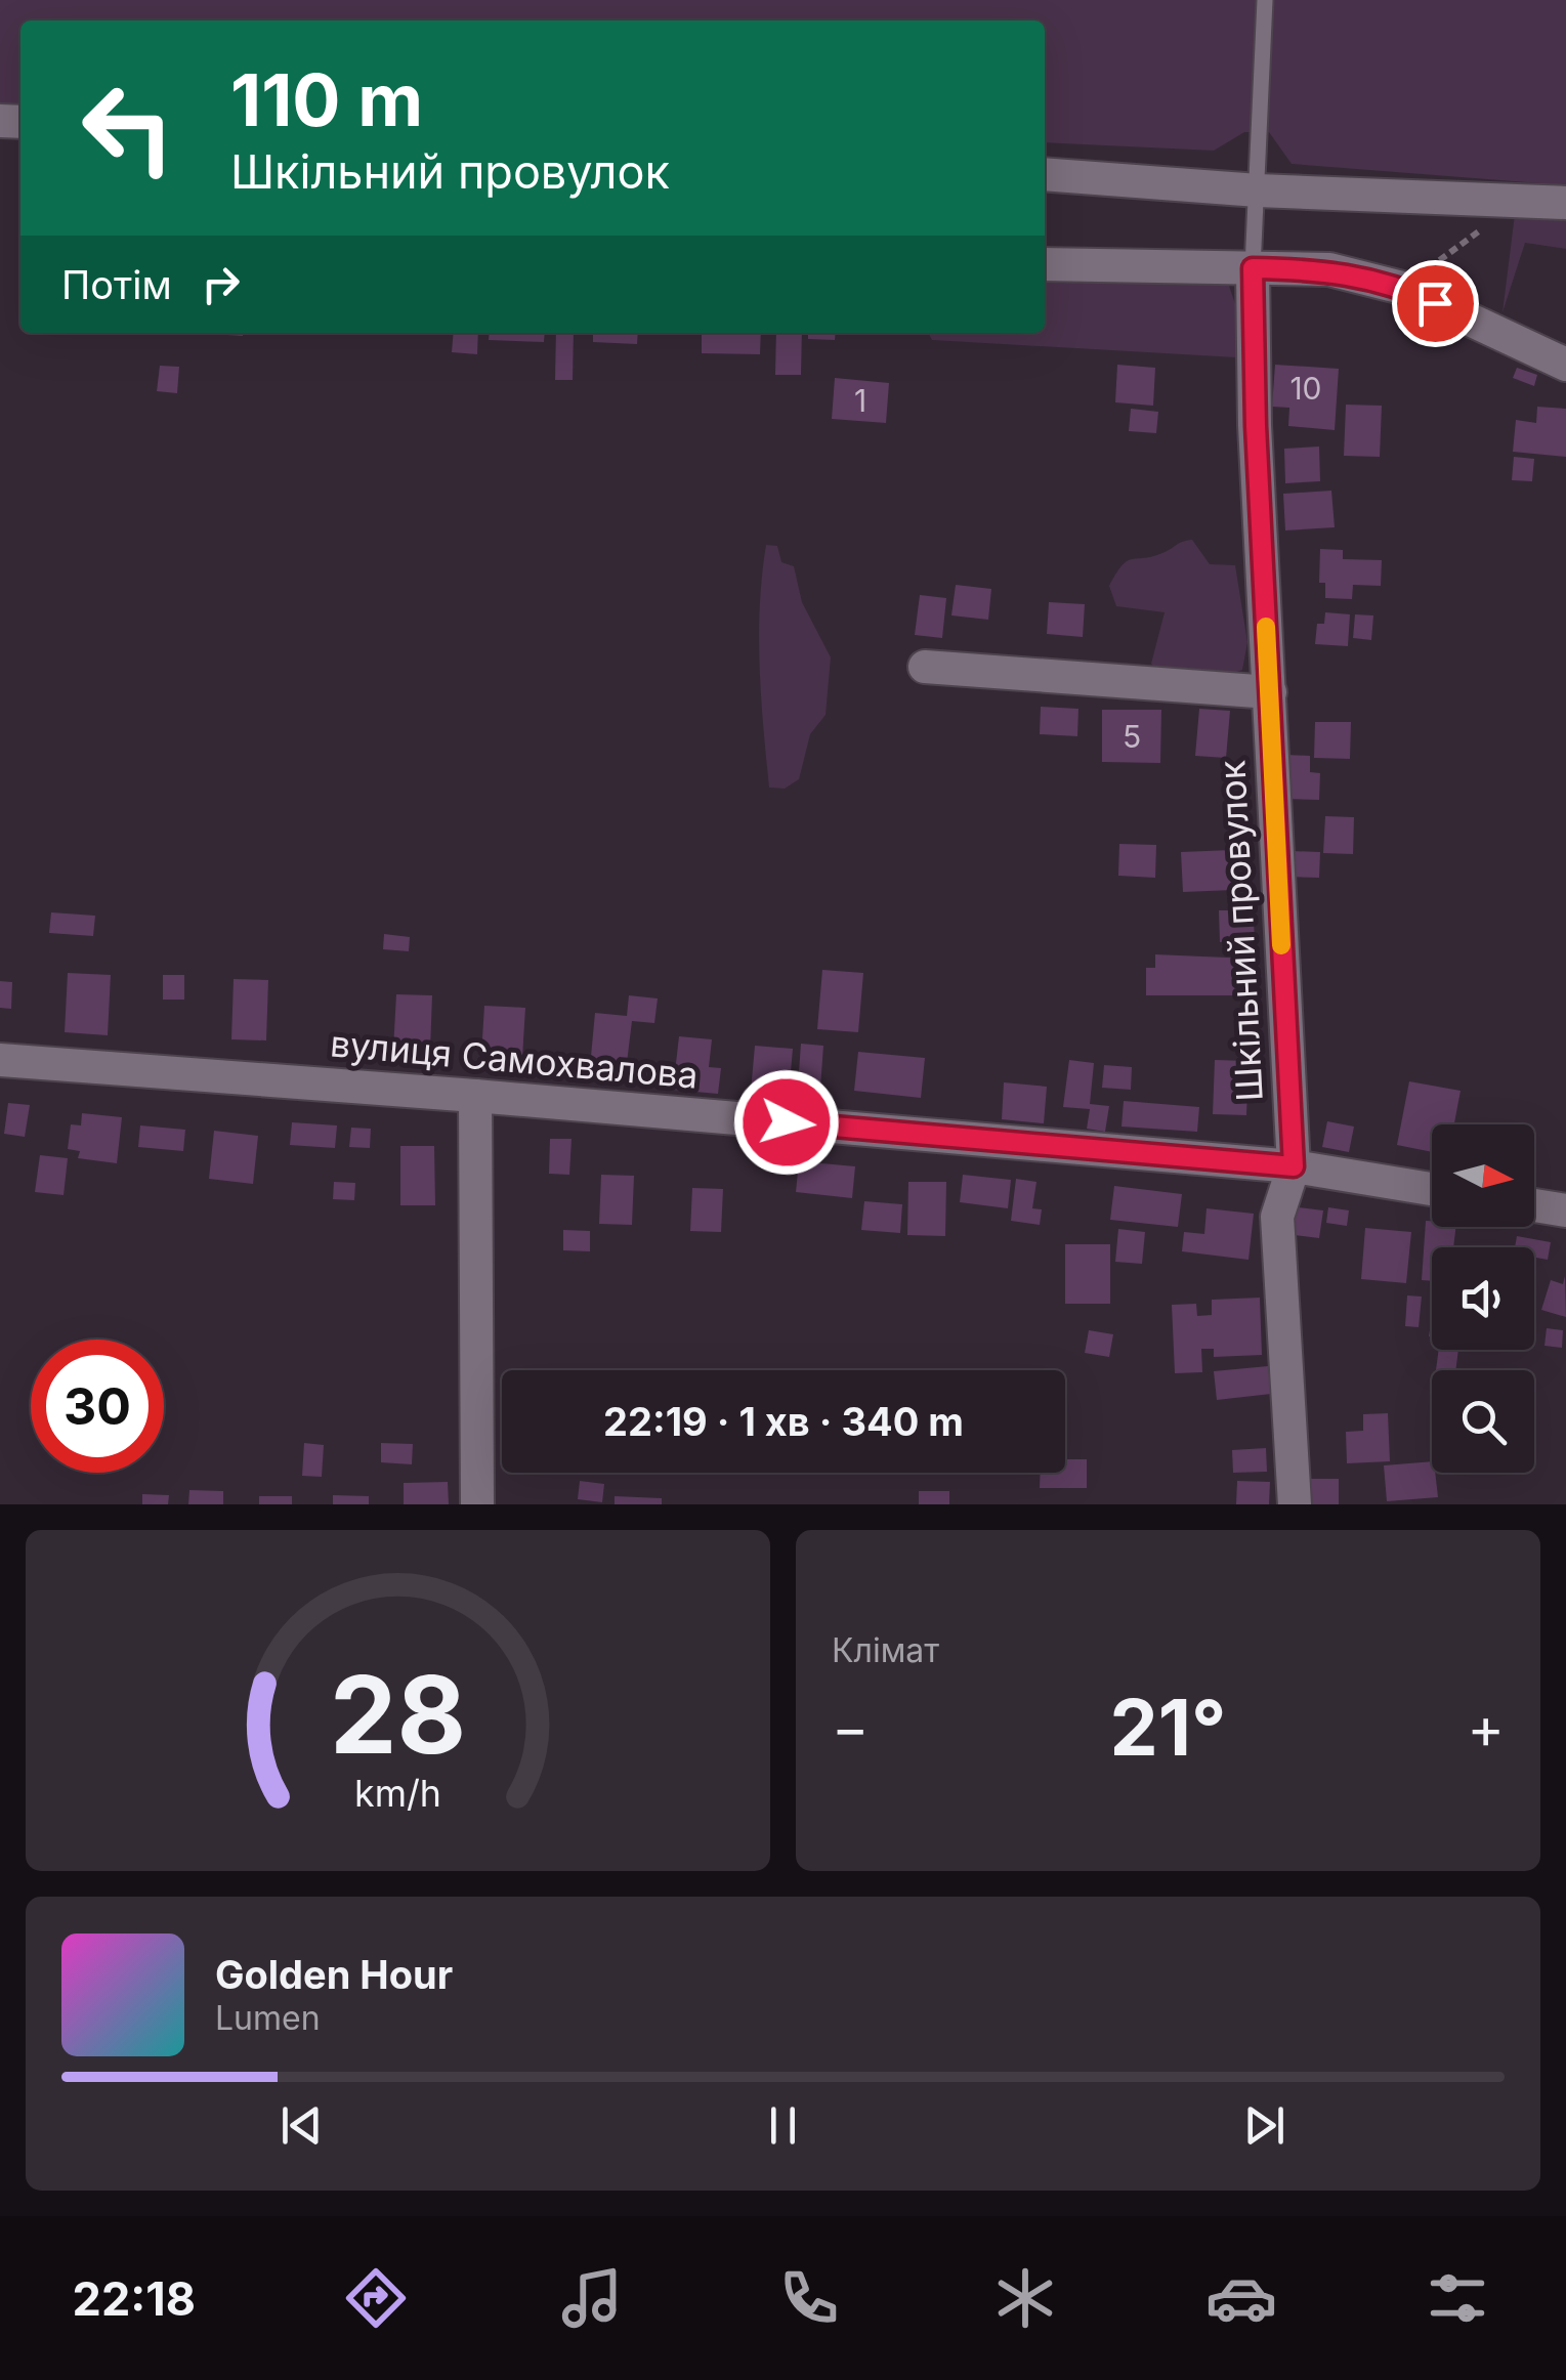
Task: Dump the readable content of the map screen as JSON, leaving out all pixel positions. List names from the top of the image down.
{
  "streets": {
    "street": ["Шкільний провулок", "вулиця Самохвалова"]
  },
  "crossings": [
    ["Шкільний провулок", "вулиця Самохвалова"]
  ],
  "house_numbers": ["10", "1", "5"],
  "north": "right",
  "page": {
    "turn": ["110 m", "Шкільний провулок"],
    "then": "Потім",
    "limit": "30",
    "trip": "22:19 · 1 хв · 340 m",
    "tile": "Клімат",
    "heat": ["−", "21°", "+"],
    "song": ["Golden Hour", "Lumen"],
    "tabs": "22:18",
    "gauge": ["28", "km/h"]
  }
}
